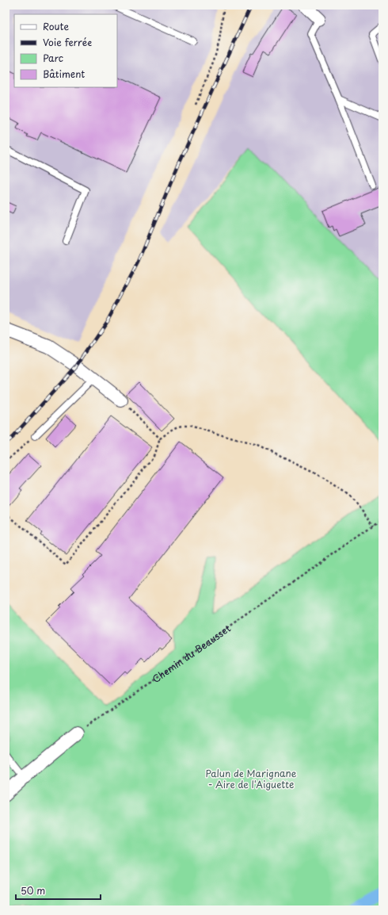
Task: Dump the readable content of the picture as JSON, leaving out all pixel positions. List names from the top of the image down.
{
  "streets": {
    "path": ["Chemin du Beausset"]
  },
  "parks": ["Palun de Marignane - Aire de l'Aiguette"],
  "legend": [
    "Route",
    "Voie ferrée",
    "Parc",
    "Bâtiment"
  ],
  "scale_bar": "50 m"
}
